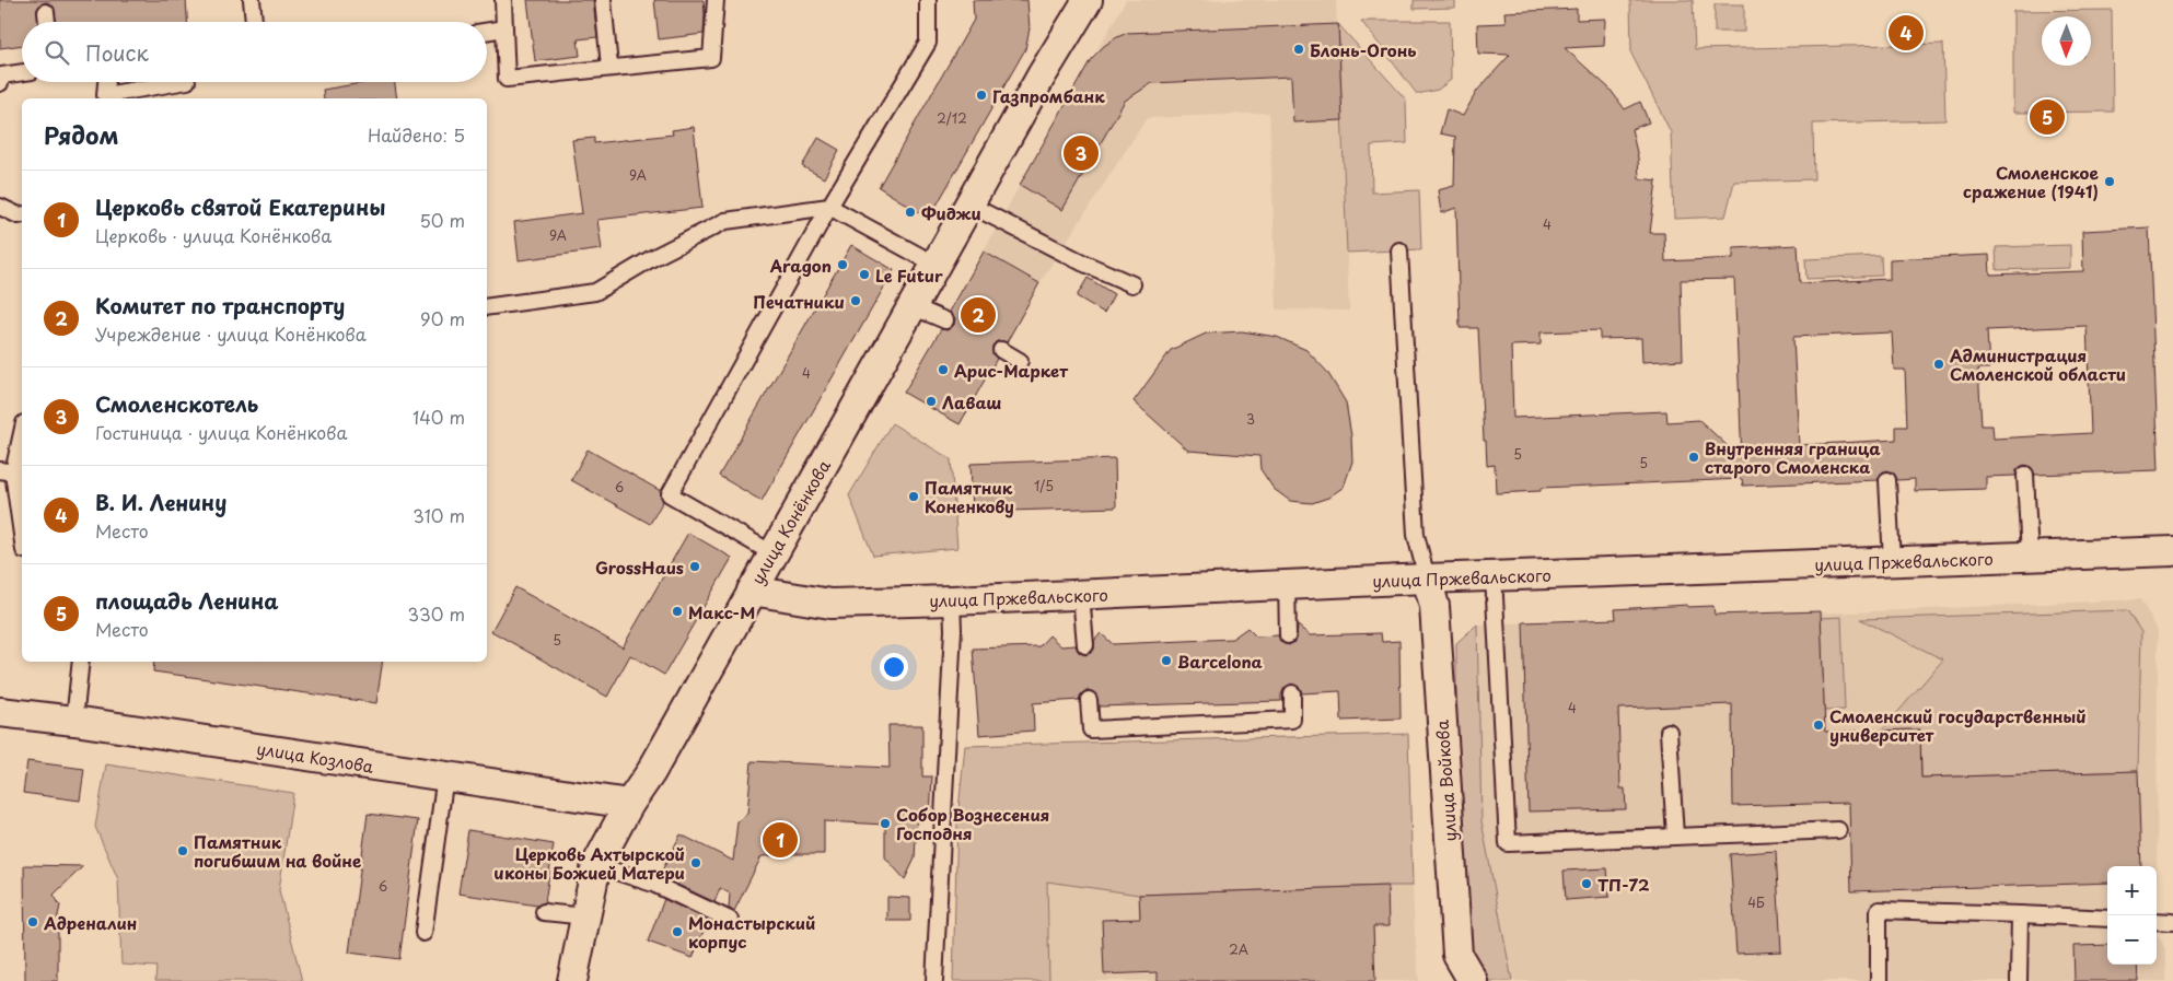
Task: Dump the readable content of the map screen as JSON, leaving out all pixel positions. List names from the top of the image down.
{
  "streets": {
    "street": [
      "улица Конёнкова",
      "улица Пржевальского",
      "улица Козлова",
      "улица Войкова"
    ]
  },
  "crossings": [
    ["улица Конёнкова", "улица Пржевальского"],
    ["улица Конёнкова", "улица Козлова"],
    ["улица Пржевальского", "улица Войкова"]
  ],
  "places": [
    "Блонь-Огонь",
    "Газпромбанк",
    "Смоленское сражение (1941)",
    "Фиджи",
    "Aragon",
    "Le Futur",
    "Печатники",
    "Администрация Смоленской области",
    "Арис-Маркет",
    "Лаваш",
    "Внутренняя граница старого Смоленска",
    "Памятник Коненкову",
    "GrossHaus",
    "Макс-М",
    "Barcelona",
    "Смоленский государственный университет",
    "Собор Вознесения Господня",
    "Памятник погибшим на войне",
    "Церковь Ахтырской иконы Божией Матери",
    "ТП-72",
    "Адреналин",
    "Монастырский корпус"
  ],
  "house_numbers": [
    "2/12",
    "9А",
    "4",
    "9А",
    "4",
    "3",
    "5",
    "5",
    "1/5",
    "6",
    "5",
    "4",
    "6",
    "4Б",
    "2А"
  ],
  "north": "bottom",
  "page": {
    "pins": [
      "4",
      "5",
      "3",
      "2",
      "1"
    ],
    "search": "Поиск",
    "heading": ["Рядом", "Найдено: 5"],
    "list": [
      {
        "mark": "1",
        "name": "Церковь святой Екатерины",
        "note": "Церковь · улица Конёнкова",
        "value": "50 m"
      },
      {
        "mark": "2",
        "name": "Комитет по транспорту",
        "note": "Учреждение · улица Конёнкова",
        "value": "90 m"
      },
      {
        "mark": "3",
        "name": "Смоленскотель",
        "note": "Гостиница · улица Конёнкова",
        "value": "140 m"
      },
      {
        "mark": "4",
        "name": "В. И. Ленину",
        "note": "Место",
        "value": "310 m"
      },
      {
        "mark": "5",
        "name": "площадь Ленина",
        "note": "Место",
        "value": "330 m"
      }
    ],
    "map_buttons": ["+", "−"]
  }
}
